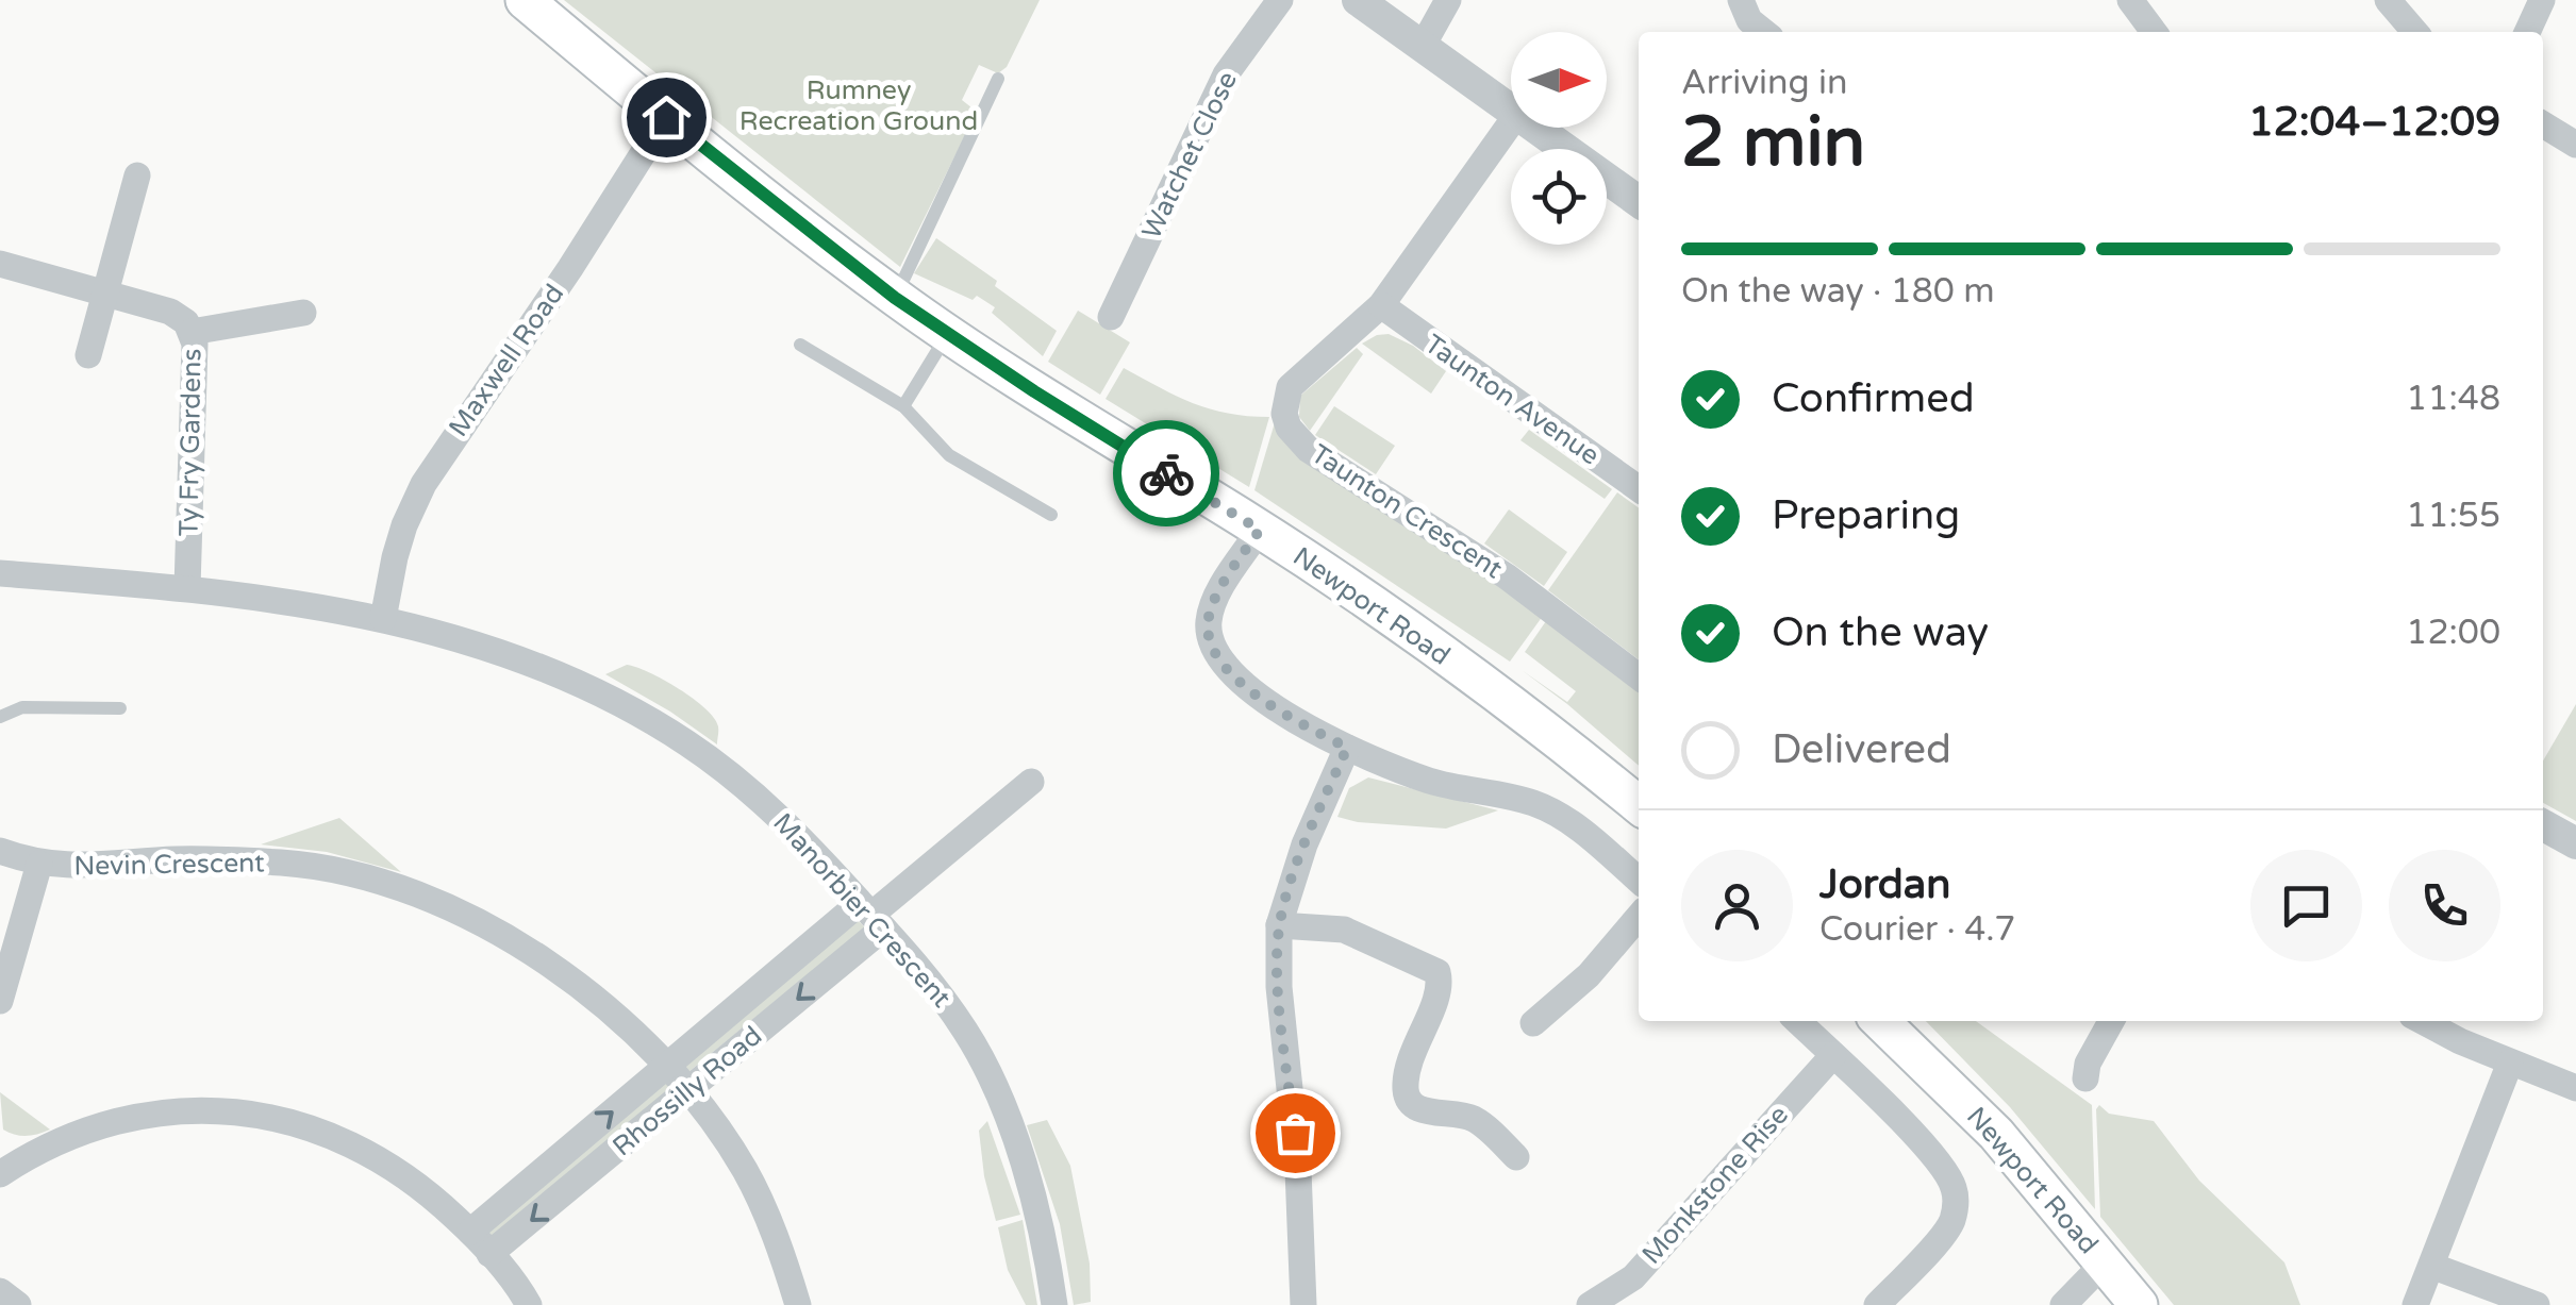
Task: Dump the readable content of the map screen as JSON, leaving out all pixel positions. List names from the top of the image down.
{
  "streets": {
    "main road": ["Newport Road"],
    "street": [
      "Watchet Close",
      "Maxwell Road",
      "Taunton Avenue",
      "Ty Fry Gardens",
      "Taunton Crescent",
      "Nevin Crescent",
      "Manorbier Crescent",
      "Rhossilly Road",
      "Monkstone Rise"
    ]
  },
  "crossings": [
    ["Maxwell Road", "Newport Road"],
    ["Maxwell Road", "Manorbier Crescent"],
    ["Taunton Avenue", "Taunton Crescent"],
    ["Ty Fry Gardens", "Manorbier Crescent"],
    ["Nevin Crescent", "Rhossilly Road"],
    ["Manorbier Crescent", "Rhossilly Road"]
  ],
  "parks": ["Rumney Recreation Ground"],
  "north": "right",
  "page": {
    "heading": ["2 min", "Arriving in", "12:04–12:09"],
    "panel": ["Jordan", "Courier · 4.7"],
    "bar": "On the way · 180 m",
    "list": [
      ["Confirmed", "11:48"],
      ["Preparing", "11:55"],
      ["On the way", "12:00"],
      "Delivered"
    ]
  }
}
